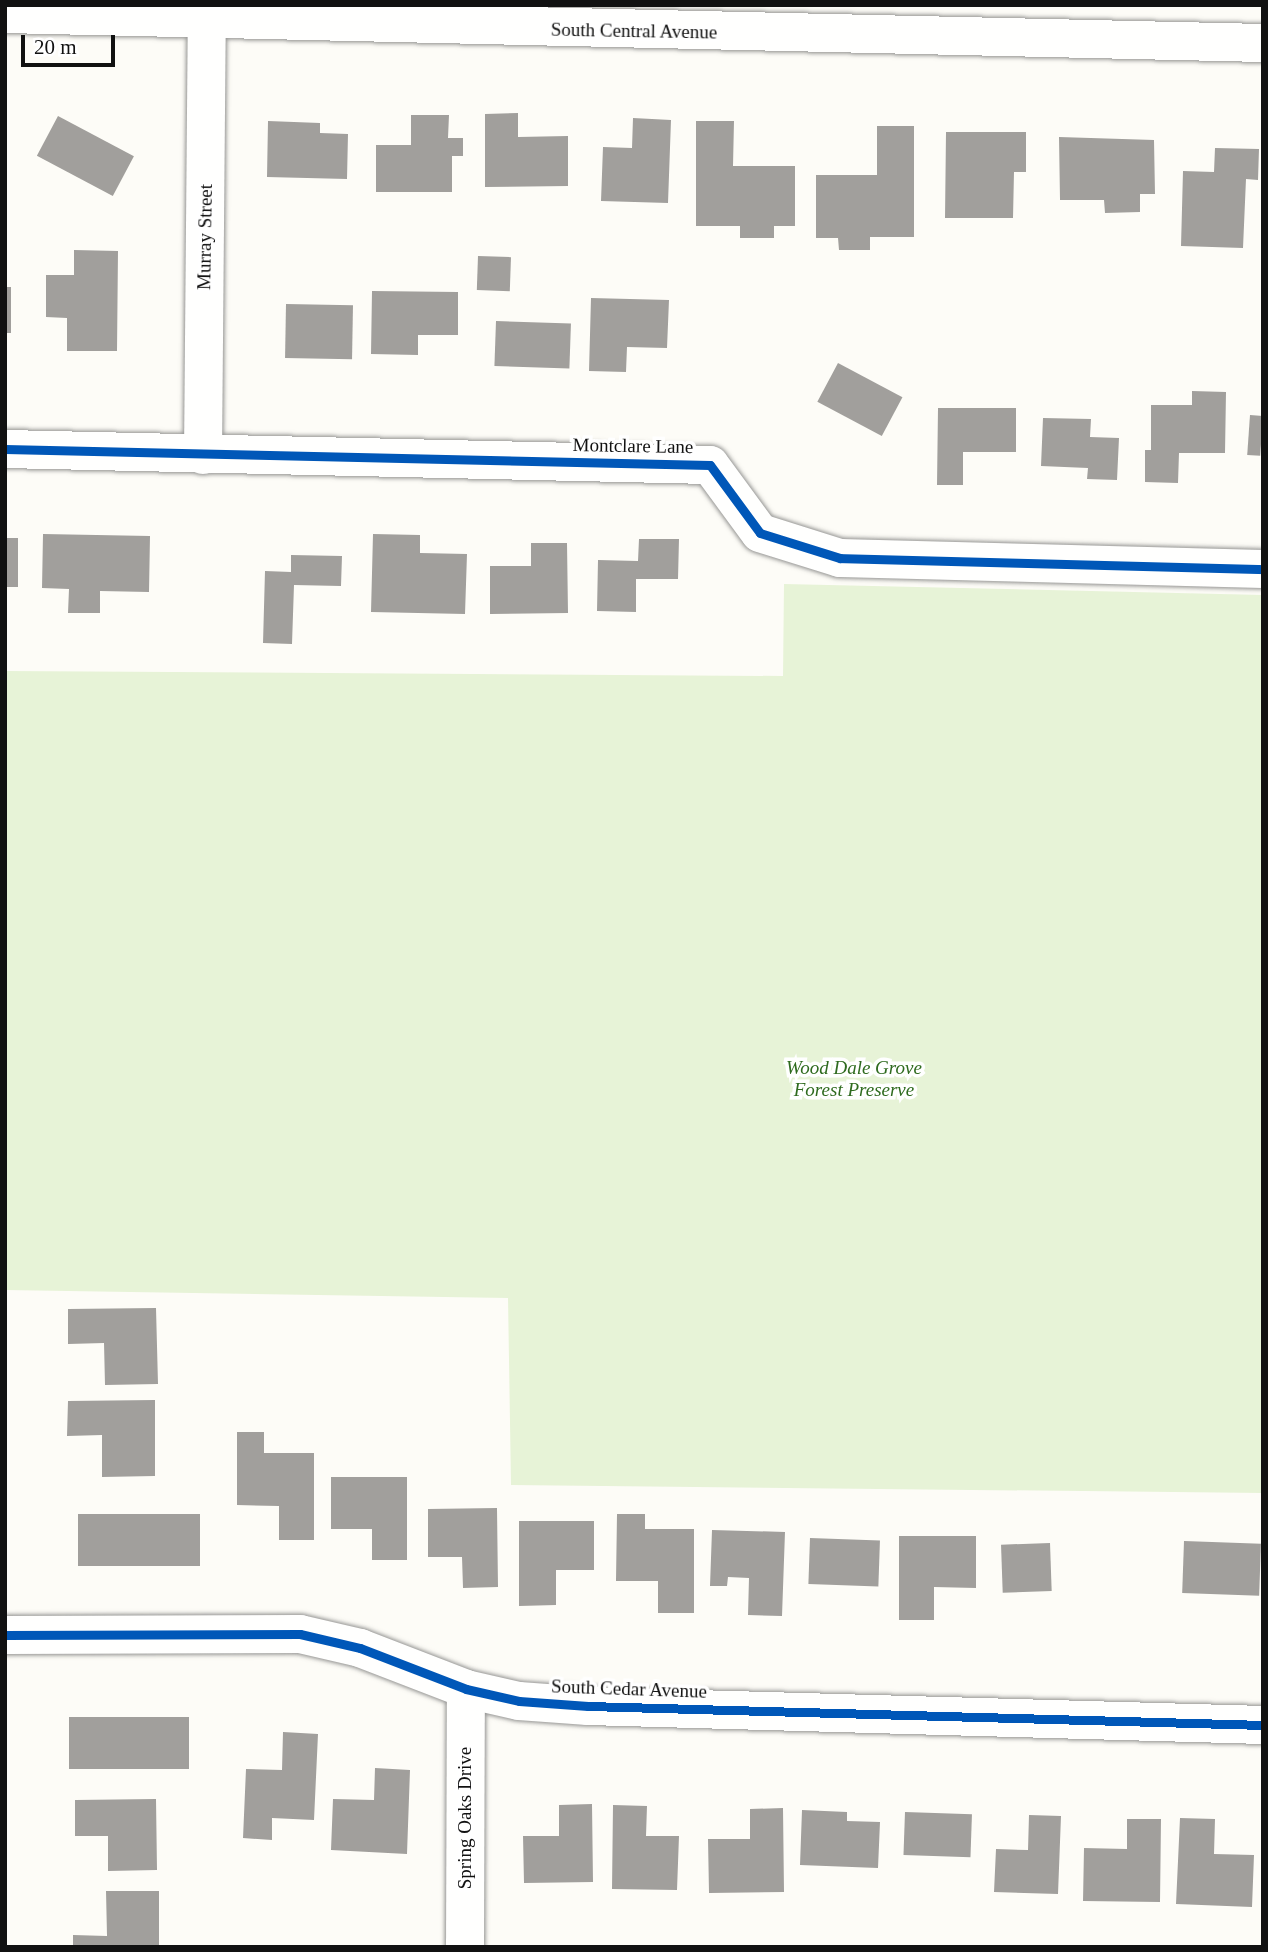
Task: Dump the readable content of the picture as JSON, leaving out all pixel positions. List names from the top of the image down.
{
  "streets": {
    "street": [
      "South Central Avenue",
      "Murray Street",
      "Montclare Lane",
      "South Cedar Avenue",
      "Spring Oaks Drive"
    ]
  },
  "crossings": [
    ["South Central Avenue", "Murray Street"],
    ["Murray Street", "Montclare Lane"],
    ["South Cedar Avenue", "Spring Oaks Drive"]
  ],
  "parks": ["Wood Dale Grove Forest Preserve"],
  "scale_bar": "20 m"
}
